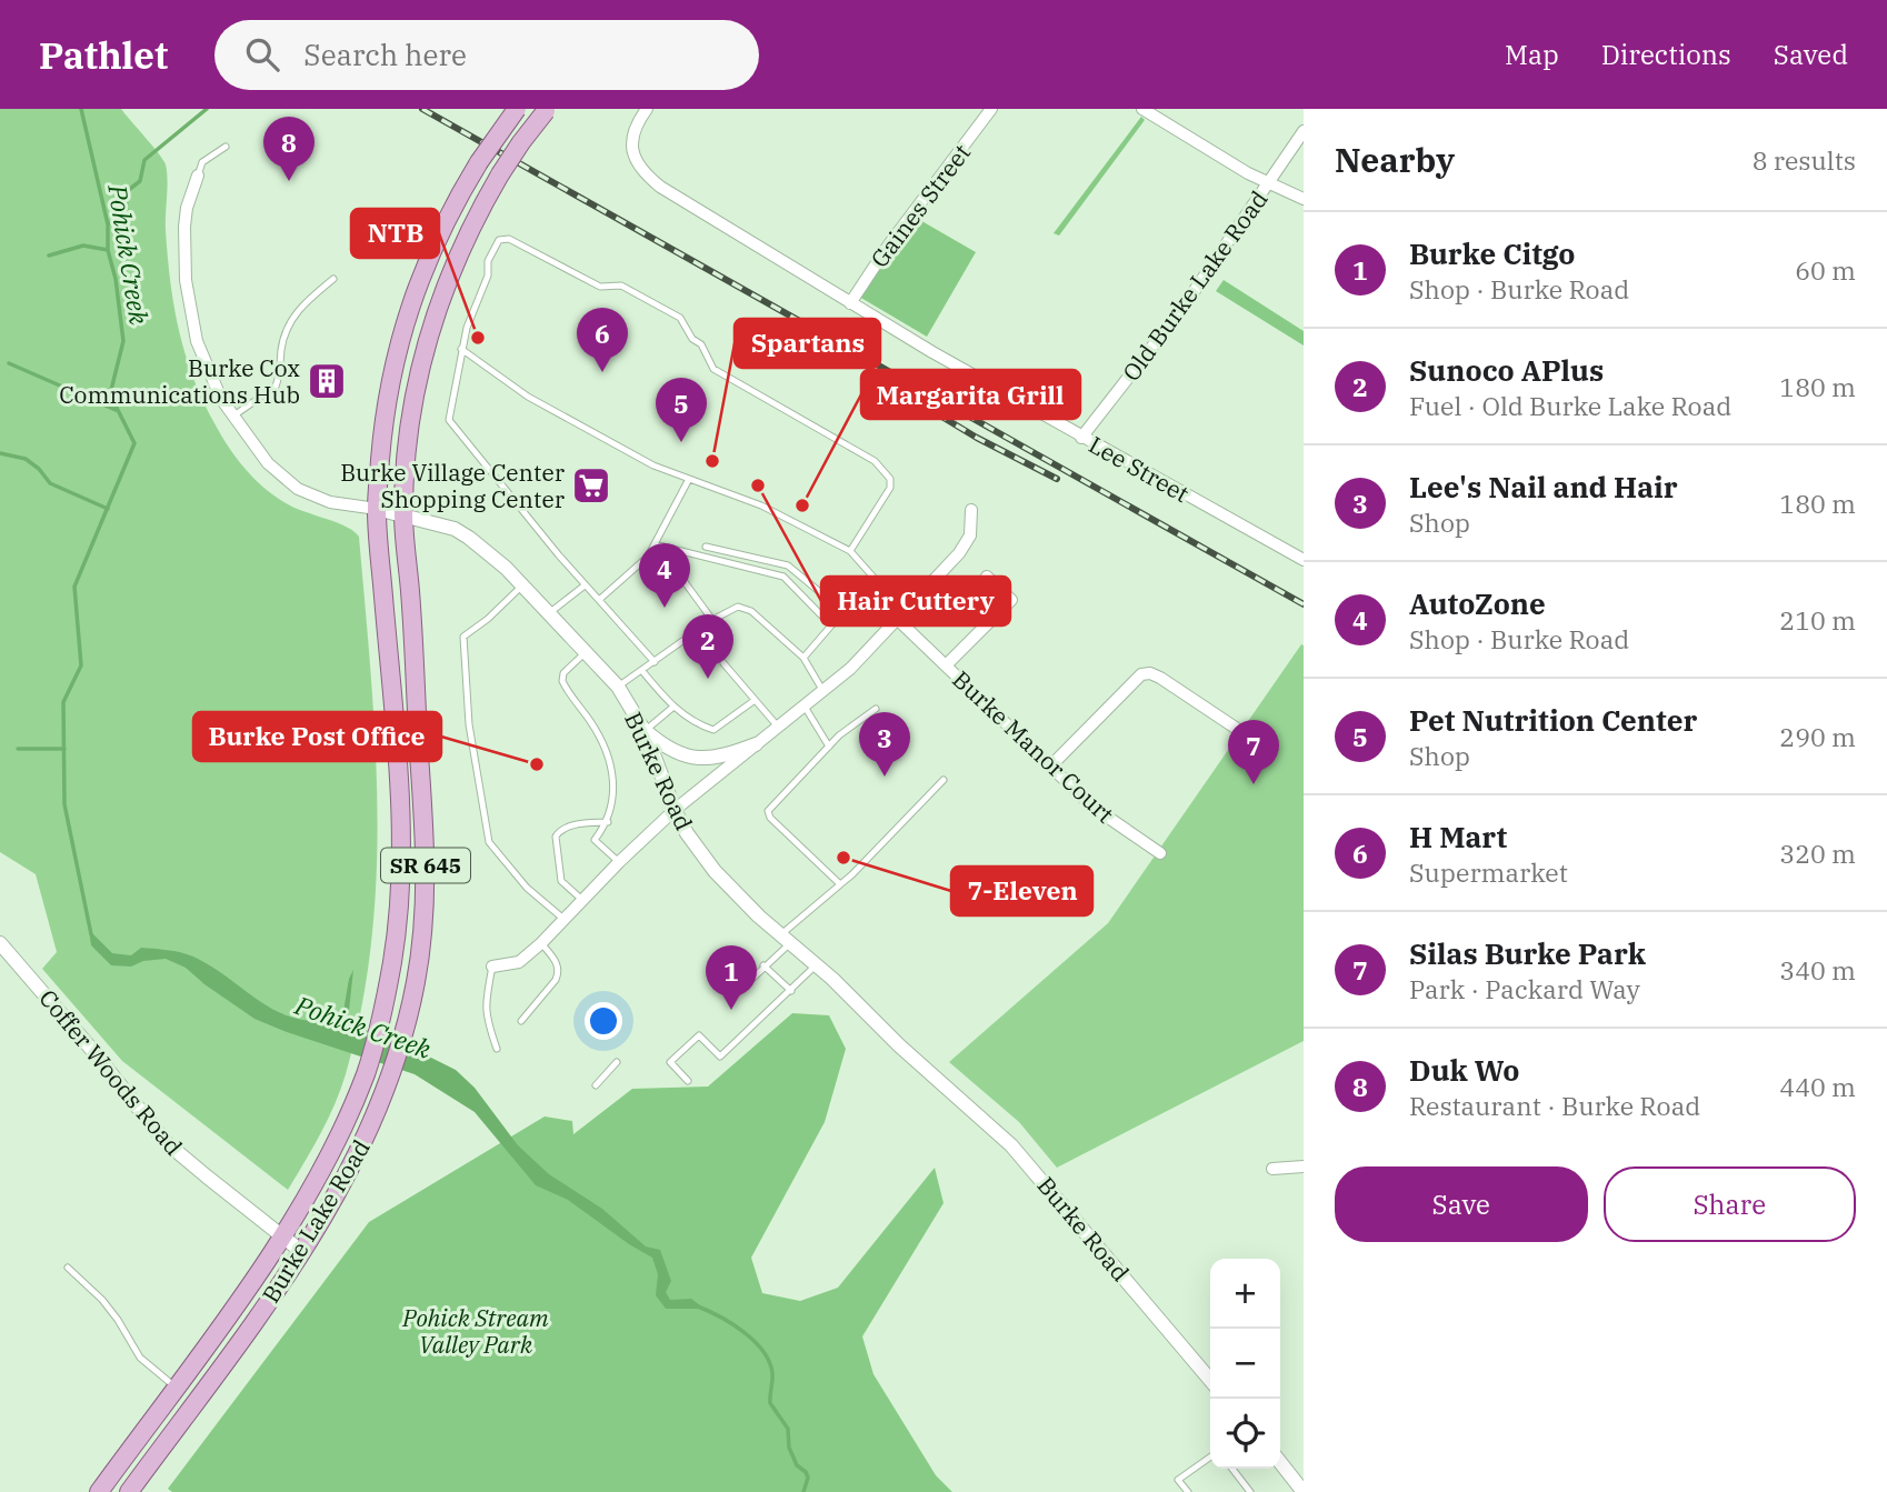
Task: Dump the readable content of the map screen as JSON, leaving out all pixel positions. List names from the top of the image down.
{
  "streets": {
    "main road": ["SR 645", "Burke Lake Road"],
    "street": [
      "Gaines Street",
      "Old Burke Lake Road",
      "Lee Street",
      "Burke Manor Court",
      "Burke Road",
      "Coffer Woods Road"
    ]
  },
  "crossings": [
    ["Gaines Street", "Lee Street"],
    ["Old Burke Lake Road", "Lee Street"],
    ["Burke Road", "Burke Lake Road"],
    ["Coffer Woods Road", "Burke Lake Road"]
  ],
  "water": ["Pohick Creek"],
  "parks": ["Pohick Stream Valley Park"],
  "places": {
    "other": [
      "NTB",
      "Spartans",
      "Hair Cuttery",
      "Margarita Grill",
      "Burke Post Office",
      "7-Eleven"
    ],
    "building": ["Burke Cox Communications Hub"],
    "supermarket": ["Burke Village Center Shopping Center"]
  },
  "page": {
    "header": "Pathlet",
    "search": "Search here",
    "nav": ["Map", "Directions", "Saved"],
    "heading": ["Nearby", "8 results"],
    "pins": [
      "8",
      "6",
      "5",
      "4",
      "2",
      "3",
      "7",
      "1"
    ],
    "list": [
      {
        "mark": "1",
        "name": "Burke Citgo",
        "note": "Shop · Burke Road",
        "value": "60 m"
      },
      {
        "mark": "2",
        "name": "Sunoco APlus",
        "note": "Fuel · Old Burke Lake Road",
        "value": "180 m"
      },
      {
        "mark": "3",
        "name": "Lee's Nail and Hair",
        "note": "Shop",
        "value": "180 m"
      },
      {
        "mark": "4",
        "name": "AutoZone",
        "note": "Shop · Burke Road",
        "value": "210 m"
      },
      {
        "mark": "5",
        "name": "Pet Nutrition Center",
        "note": "Shop",
        "value": "290 m"
      },
      {
        "mark": "6",
        "name": "H Mart",
        "note": "Supermarket",
        "value": "320 m"
      },
      {
        "mark": "7",
        "name": "Silas Burke Park",
        "note": "Park · Packard Way",
        "value": "340 m"
      },
      {
        "mark": "8",
        "name": "Duk Wo",
        "note": "Restaurant · Burke Road",
        "value": "440 m"
      }
    ],
    "buttons": ["Save", "Share"],
    "map_buttons": ["+", "−"]
  }
}
